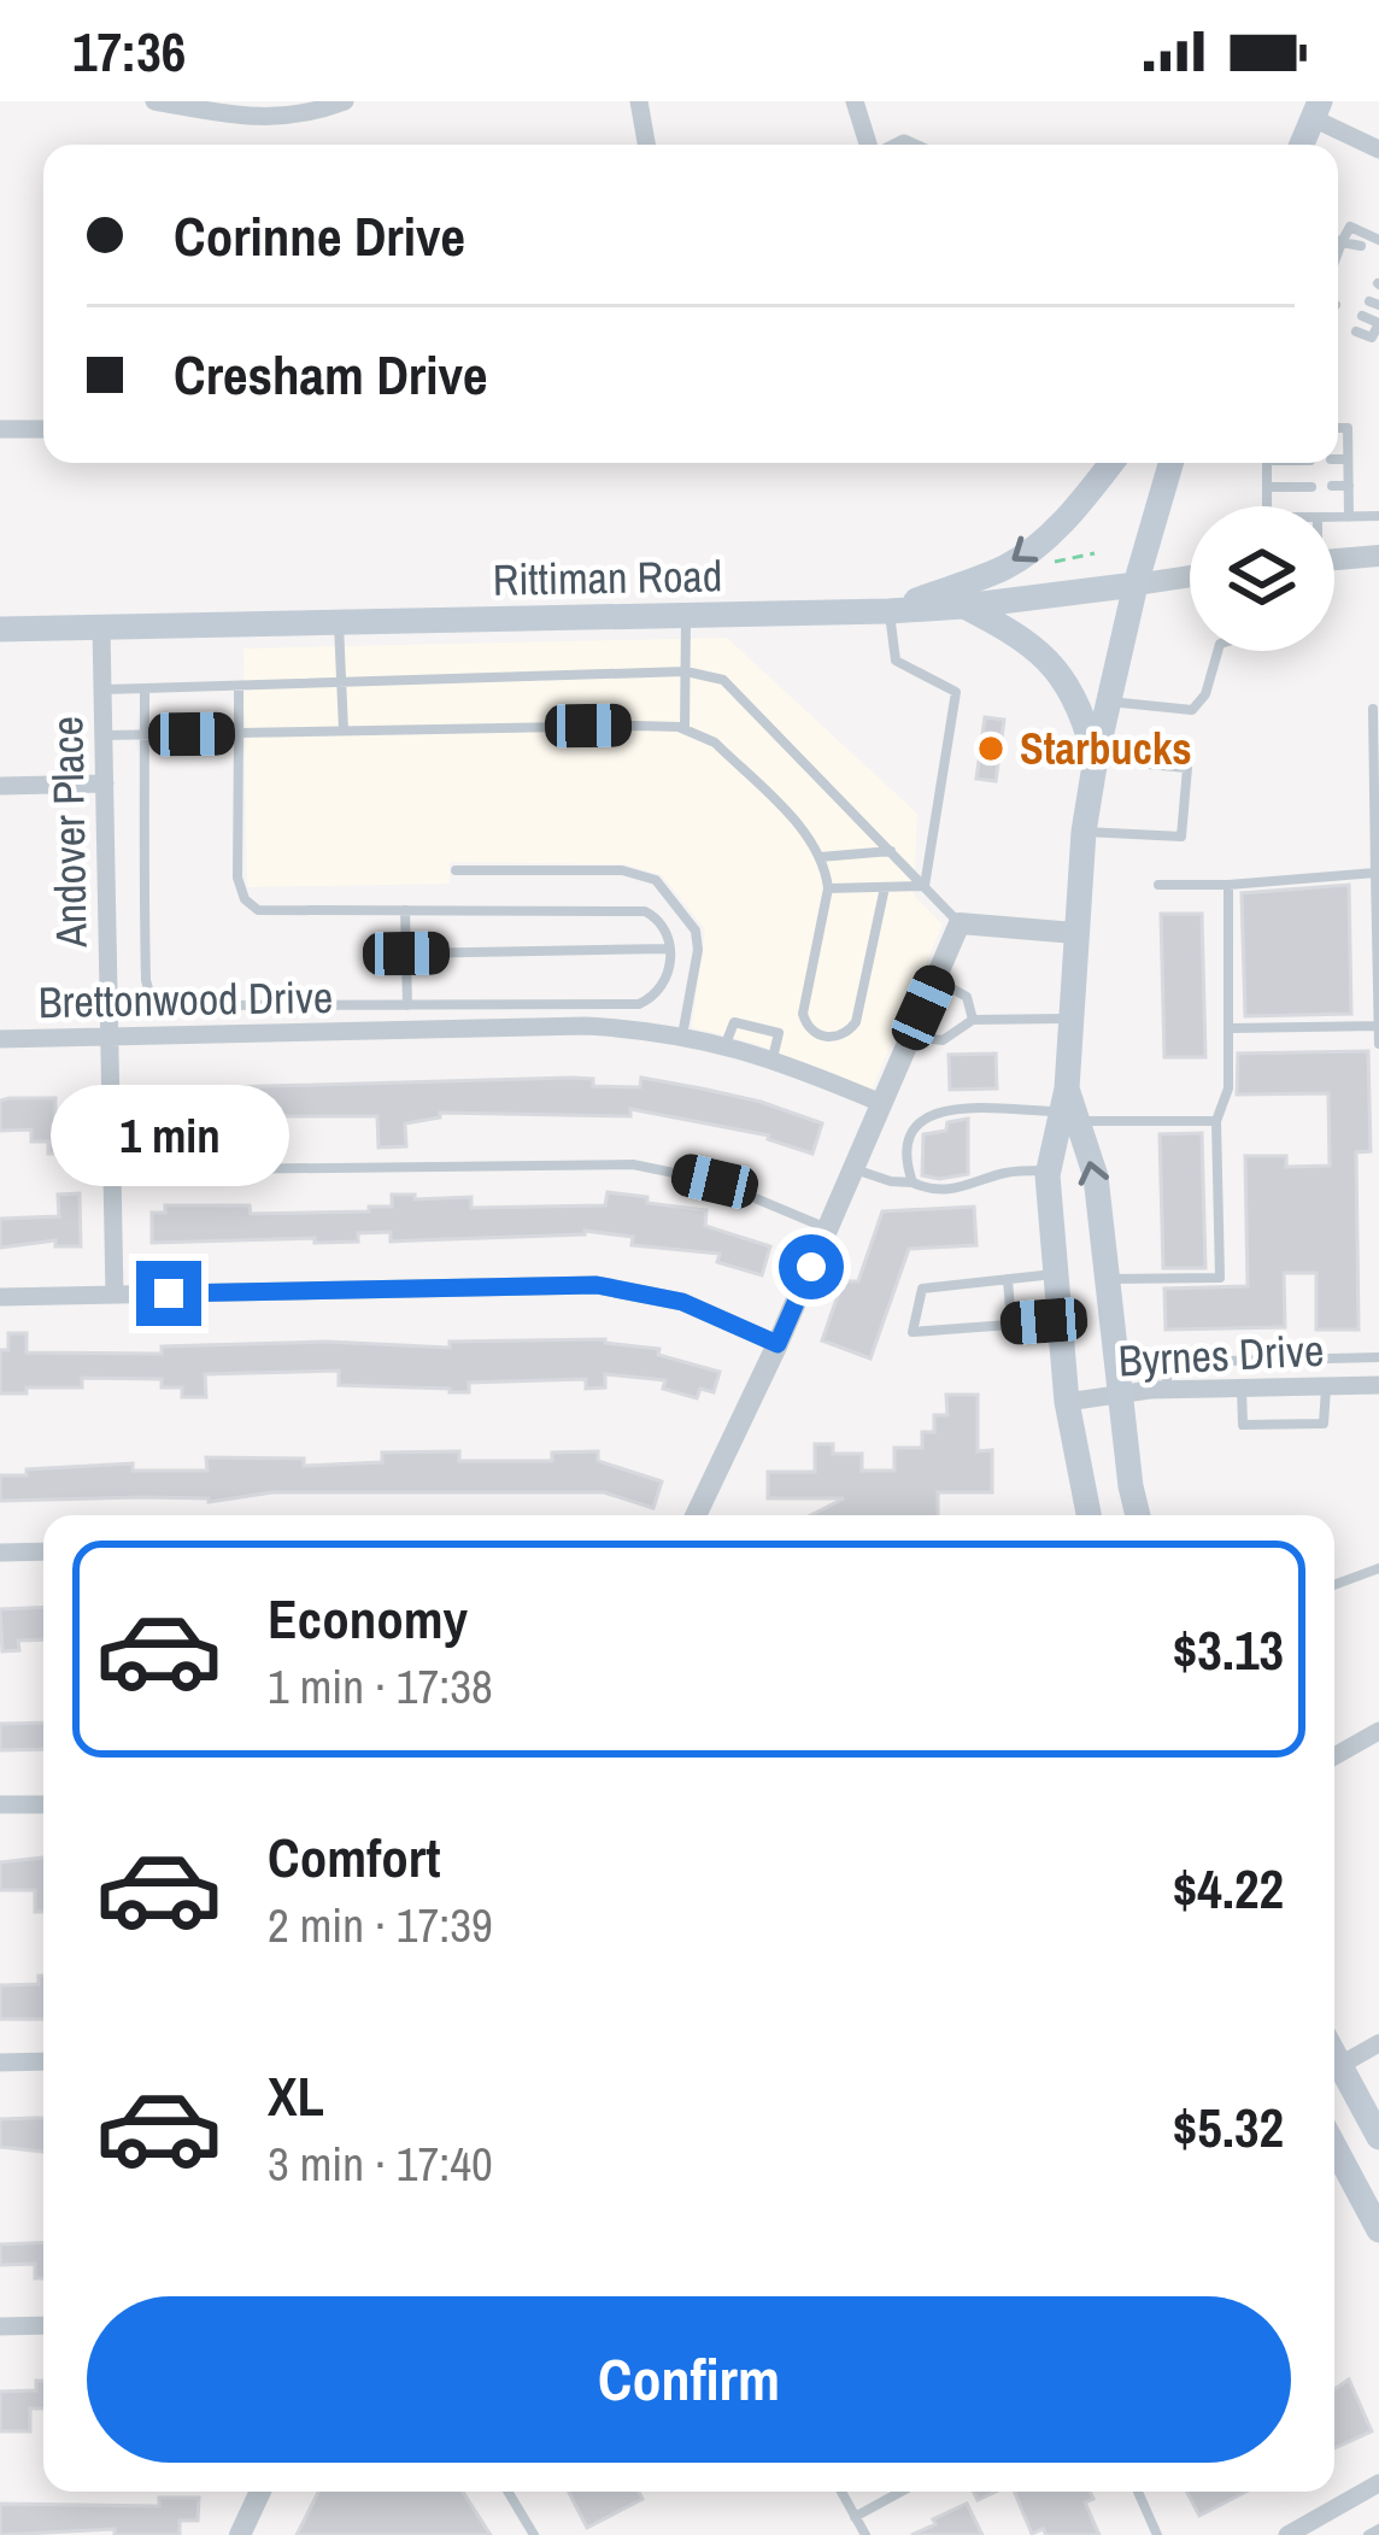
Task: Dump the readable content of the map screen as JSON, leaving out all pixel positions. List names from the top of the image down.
{
  "streets": {
    "main road": ["Rittiman Road"],
    "street": ["Andover Place", "Brettonwood Drive", "Byrnes Drive"]
  },
  "crossings": [
    ["Rittiman Road", "Andover Place"],
    ["Andover Place", "Brettonwood Drive"]
  ],
  "places": ["Starbucks"],
  "page": {
    "status": "17:36",
    "banner": ["Corinne Drive", "Cresham Drive"],
    "bubble": "1 min",
    "list": [
      {
        "name": "Economy",
        "note": "1 min · 17:38",
        "value": "$3.13"
      },
      {
        "name": "Comfort",
        "note": "2 min · 17:39",
        "value": "$4.22"
      },
      {
        "name": "XL",
        "note": "3 min · 17:40",
        "value": "$5.32"
      }
    ],
    "buttons": "Confirm"
  }
}
